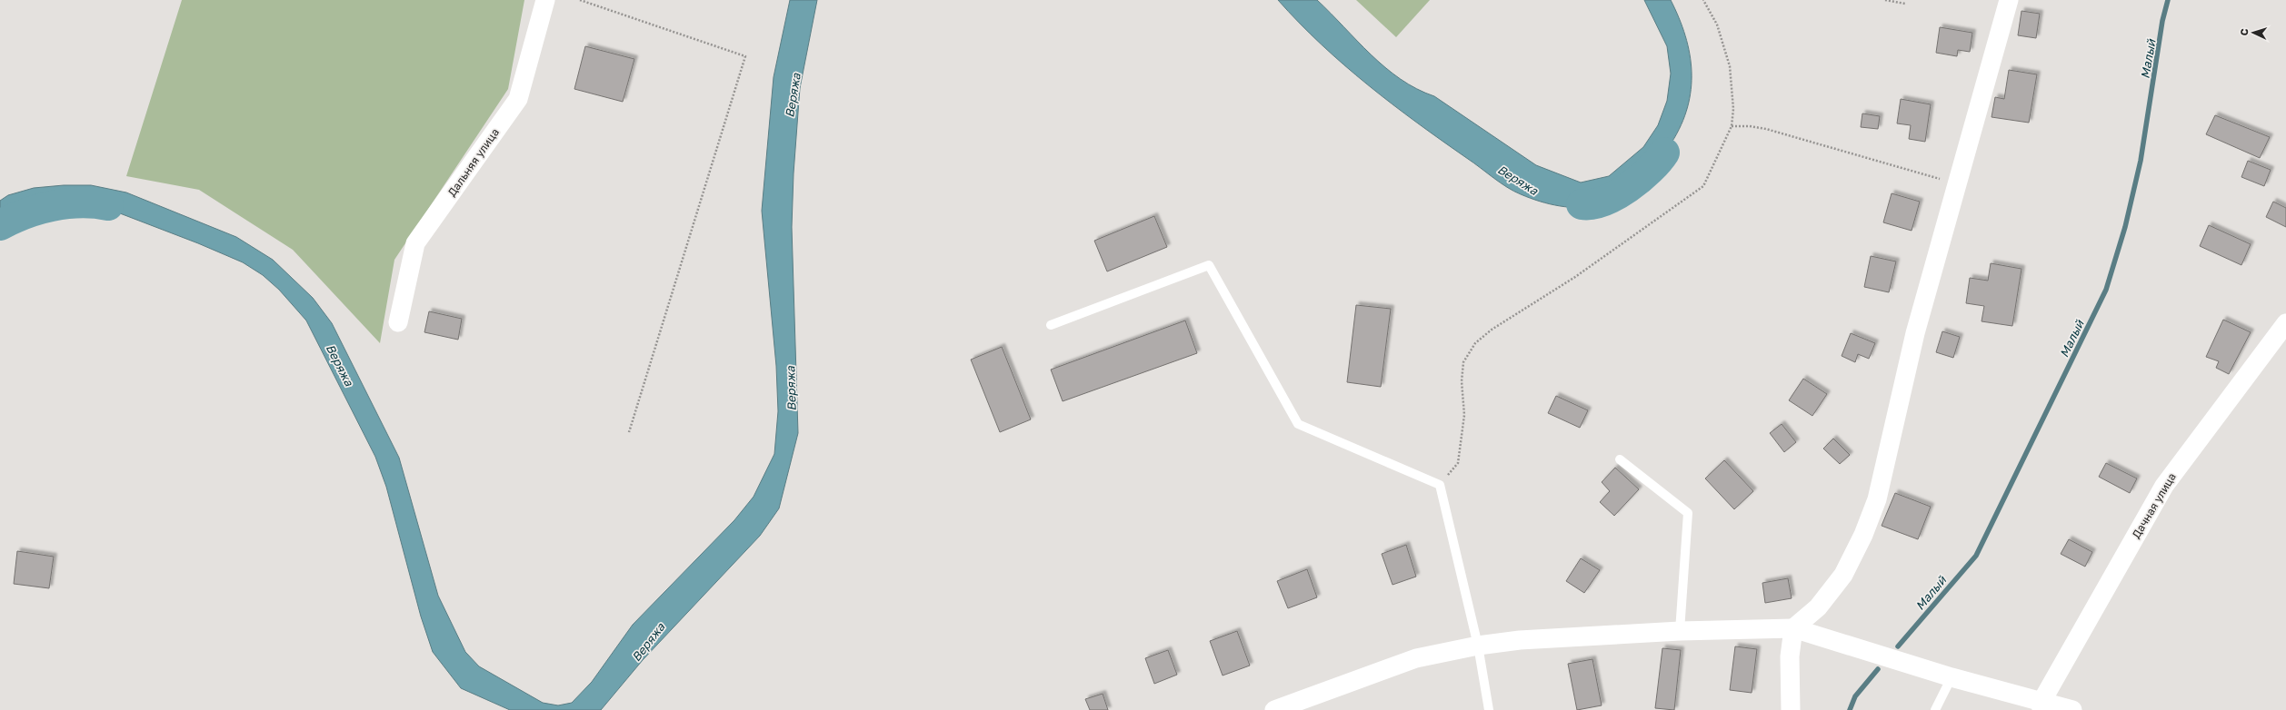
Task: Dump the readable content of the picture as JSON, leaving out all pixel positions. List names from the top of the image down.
{
  "streets": {
    "street": ["Дальняя улица", "Дачная улица"]
  },
  "water": ["Малый", "Веряжа"],
  "north": "left"
}
